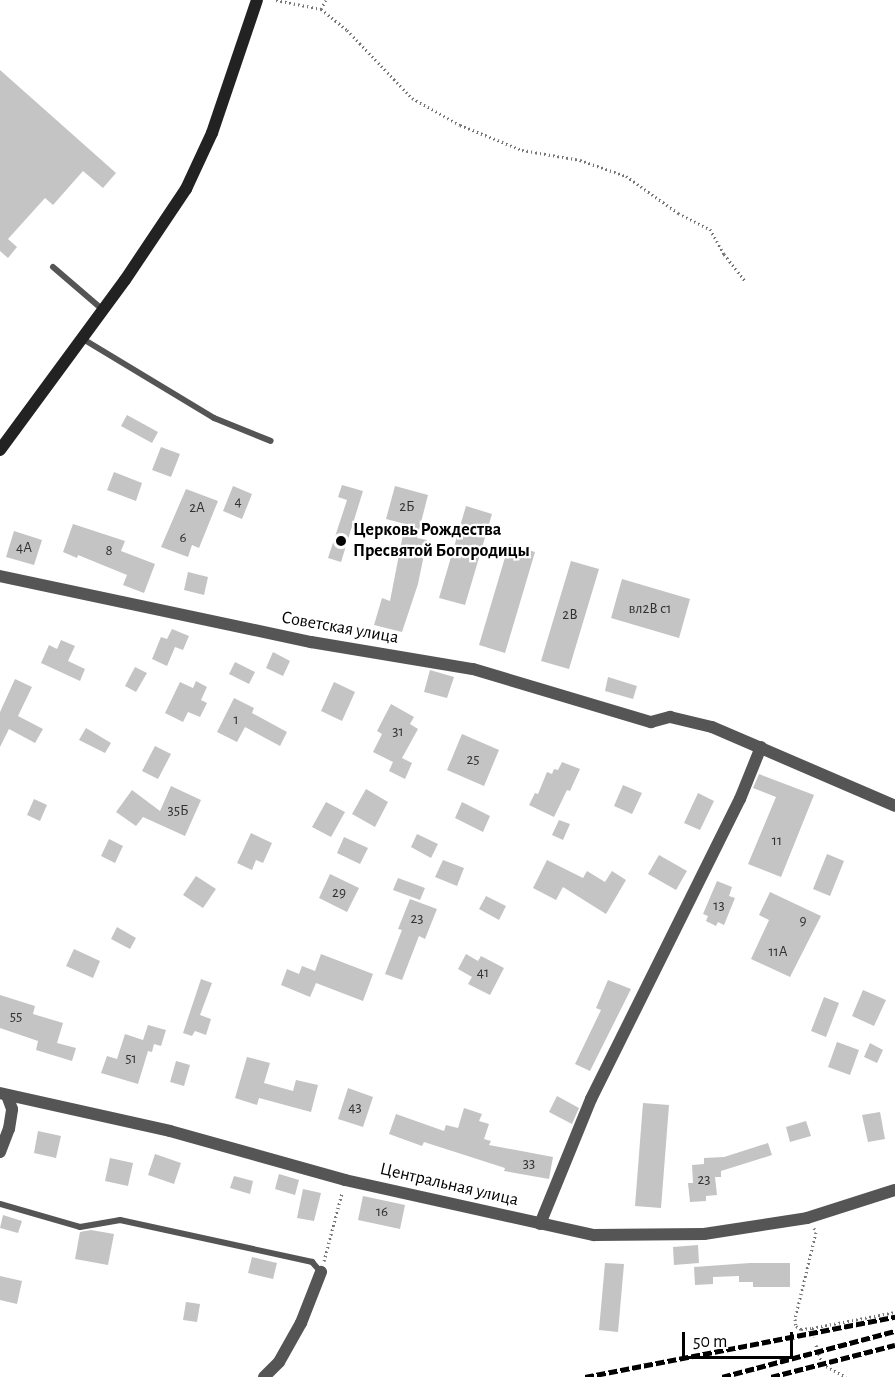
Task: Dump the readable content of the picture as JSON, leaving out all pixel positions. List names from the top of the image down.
{
  "streets": {
    "street": ["Советская улица", "Центральная улица"]
  },
  "places": ["Церковь Рождества Пресвятой Богородицы"],
  "house_numbers": [
    "4",
    "2Б",
    "2А",
    "6",
    "4А",
    "8",
    "вл2В с1",
    "2В",
    "1",
    "31",
    "25",
    "35Б",
    "11",
    "29",
    "13",
    "23",
    "9",
    "11А",
    "41",
    "55",
    "51",
    "43",
    "33",
    "23",
    "16"
  ],
  "scale_bar": "50 m"
}
